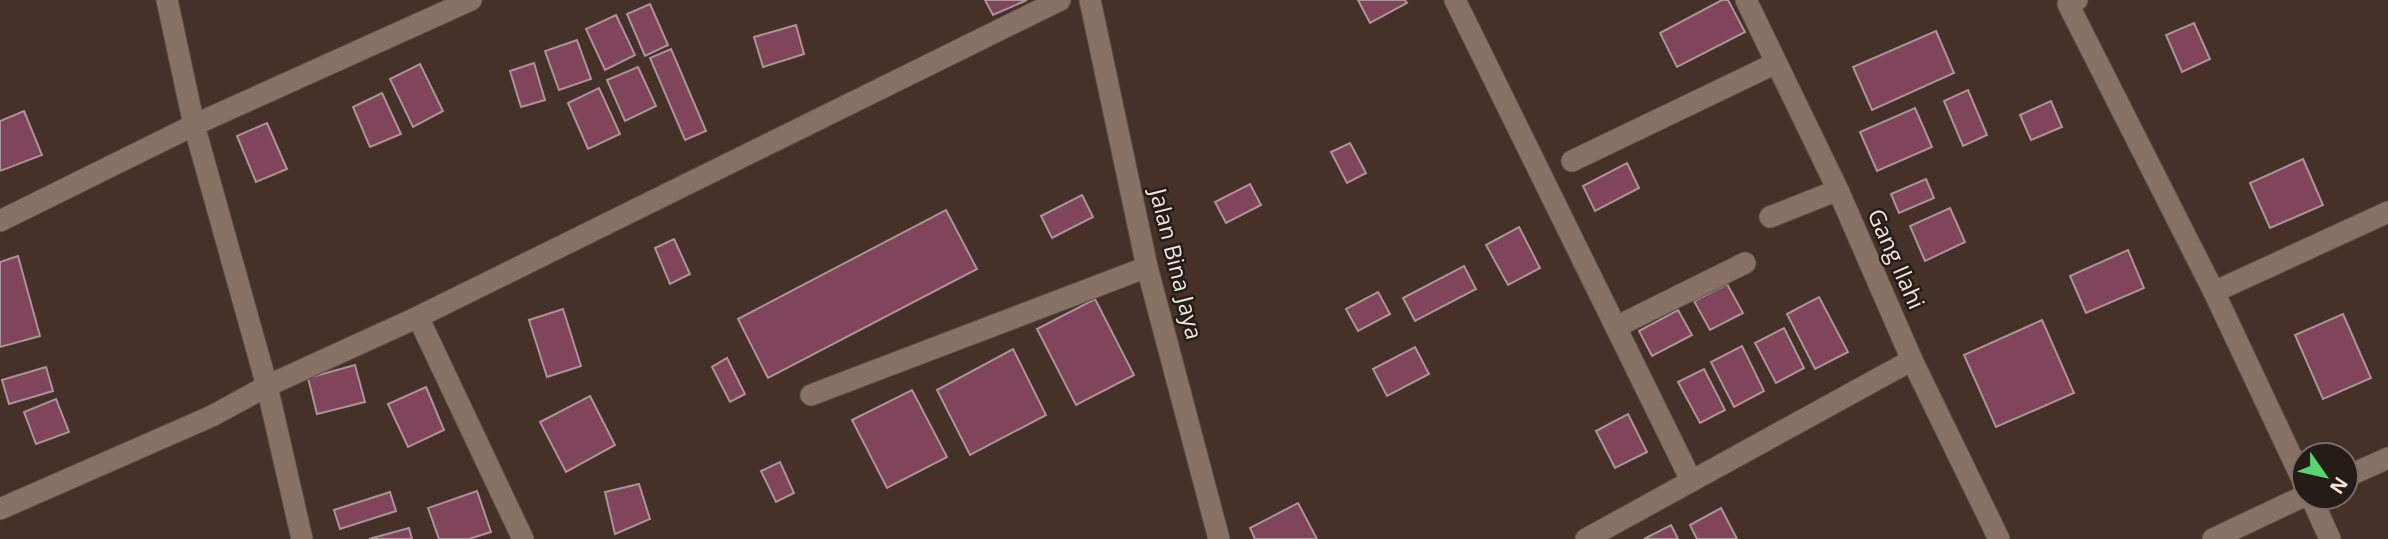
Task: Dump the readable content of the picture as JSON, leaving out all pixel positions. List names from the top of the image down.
{
  "streets": {
    "street": ["Gang Ilahi", "Jalan Bina Jaya"]
  },
  "north": "bottom right"
}
